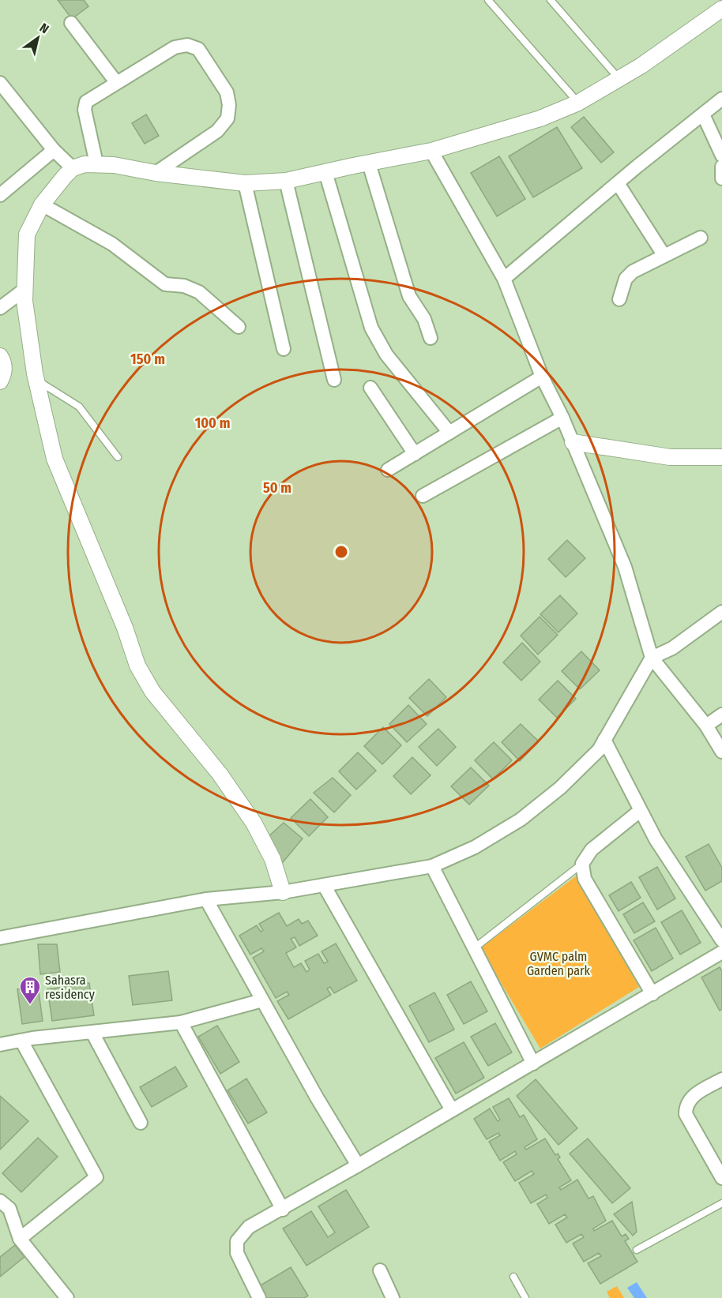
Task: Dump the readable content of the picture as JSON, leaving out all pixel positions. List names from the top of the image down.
{
  "parks": ["GVMC palm Garden park"],
  "places": {
    "building": ["Sahasra residency"]
  },
  "north": "top right",
  "rings": ["150 m", "100 m", "50 m"]
}
